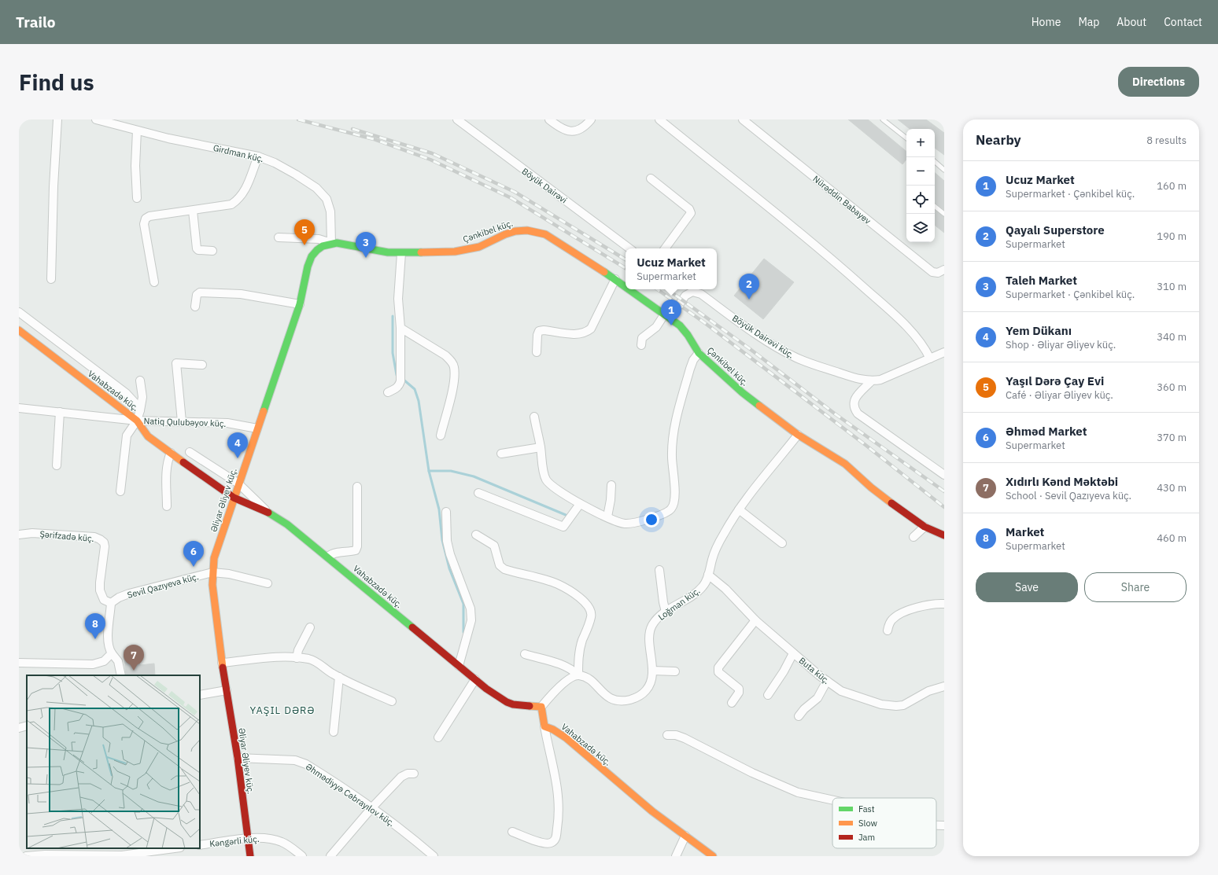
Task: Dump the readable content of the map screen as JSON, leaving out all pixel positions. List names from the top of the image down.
{
  "streets": {
    "street": [
      "Girdman küç.",
      "Böyük Dairəvi",
      "Nürəddin Babayev",
      "Çənkibel küç.",
      "Böyük Dairəvi küç.",
      "Vahabzadə küç.",
      "Natiq Qulubəyov küç.",
      "Əliyar Əliyev küç.",
      "Şərifzadə küç.",
      "Sevil Qazıyeva küç.",
      "Loğman küç.",
      "Buta küç.",
      "Əhmədiyyə Cəbrayılov küç.",
      "Kəngərli küç."
    ]
  },
  "crossings": [
    ["Girdman küç.", "Çənkibel küç."],
    ["Girdman küç.", "Əliyar Əliyev küç."],
    ["Çənkibel küç.", "Əliyar Əliyev küç."],
    ["Çənkibel küç.", "Loğman küç."],
    ["Vahabzadə küç.", "Natiq Qulubəyov küç."],
    ["Vahabzadə küç.", "Əliyar Əliyev küç."],
    ["Natiq Qulubəyov küç.", "Əliyar Əliyev küç."],
    ["Əliyar Əliyev küç.", "Sevil Qazıyeva küç."],
    ["Əliyar Əliyev küç.", "Əhmədiyyə Cəbrayılov küç."],
    ["Əliyar Əliyev küç.", "Kəngərli küç."],
    ["Şərifzadə küç.", "Sevil Qazıyeva küç."],
    ["Loğman küç.", "Buta küç."]
  ],
  "districts": ["YAŞIL DƏRƏ"],
  "legend": ["Fast", "Slow", "Jam"],
  "page": {
    "header": "Trailo",
    "nav": [
      "Home",
      "Map",
      "About",
      "Contact"
    ],
    "buttons": [
      "Directions",
      ["Save", "Share"]
    ],
    "title": "Find us",
    "heading": ["Nearby", "8 results"],
    "map_buttons": ["+", "−"],
    "list": [
      {
        "mark": "1",
        "name": "Ucuz Market",
        "note": "Supermarket · Çənkibel küç.",
        "value": "160 m"
      },
      {
        "mark": "2",
        "name": "Qayalı Superstore",
        "note": "Supermarket",
        "value": "190 m"
      },
      {
        "mark": "3",
        "name": "Taleh Market",
        "note": "Supermarket · Çənkibel küç.",
        "value": "310 m"
      },
      {
        "mark": "4",
        "name": "Yem Dükanı",
        "note": "Shop · Əliyar Əliyev küç.",
        "value": "340 m"
      },
      {
        "mark": "5",
        "name": "Yaşıl Dərə Çay Evi",
        "note": "Café · Əliyar Əliyev küç.",
        "value": "360 m"
      },
      {
        "mark": "6",
        "name": "Əhməd Market",
        "note": "Supermarket",
        "value": "370 m"
      },
      {
        "mark": "7",
        "name": "Xıdırlı Kənd Məktəbi",
        "note": "School · Sevil Qazıyeva küç.",
        "value": "430 m"
      },
      {
        "mark": "8",
        "name": "Market",
        "note": "Supermarket",
        "value": "460 m"
      }
    ],
    "pins": [
      "5",
      "3",
      "2",
      "1",
      "4",
      "6",
      "8",
      "7"
    ],
    "popup": ["Ucuz Market", "Supermarket"]
  }
}
